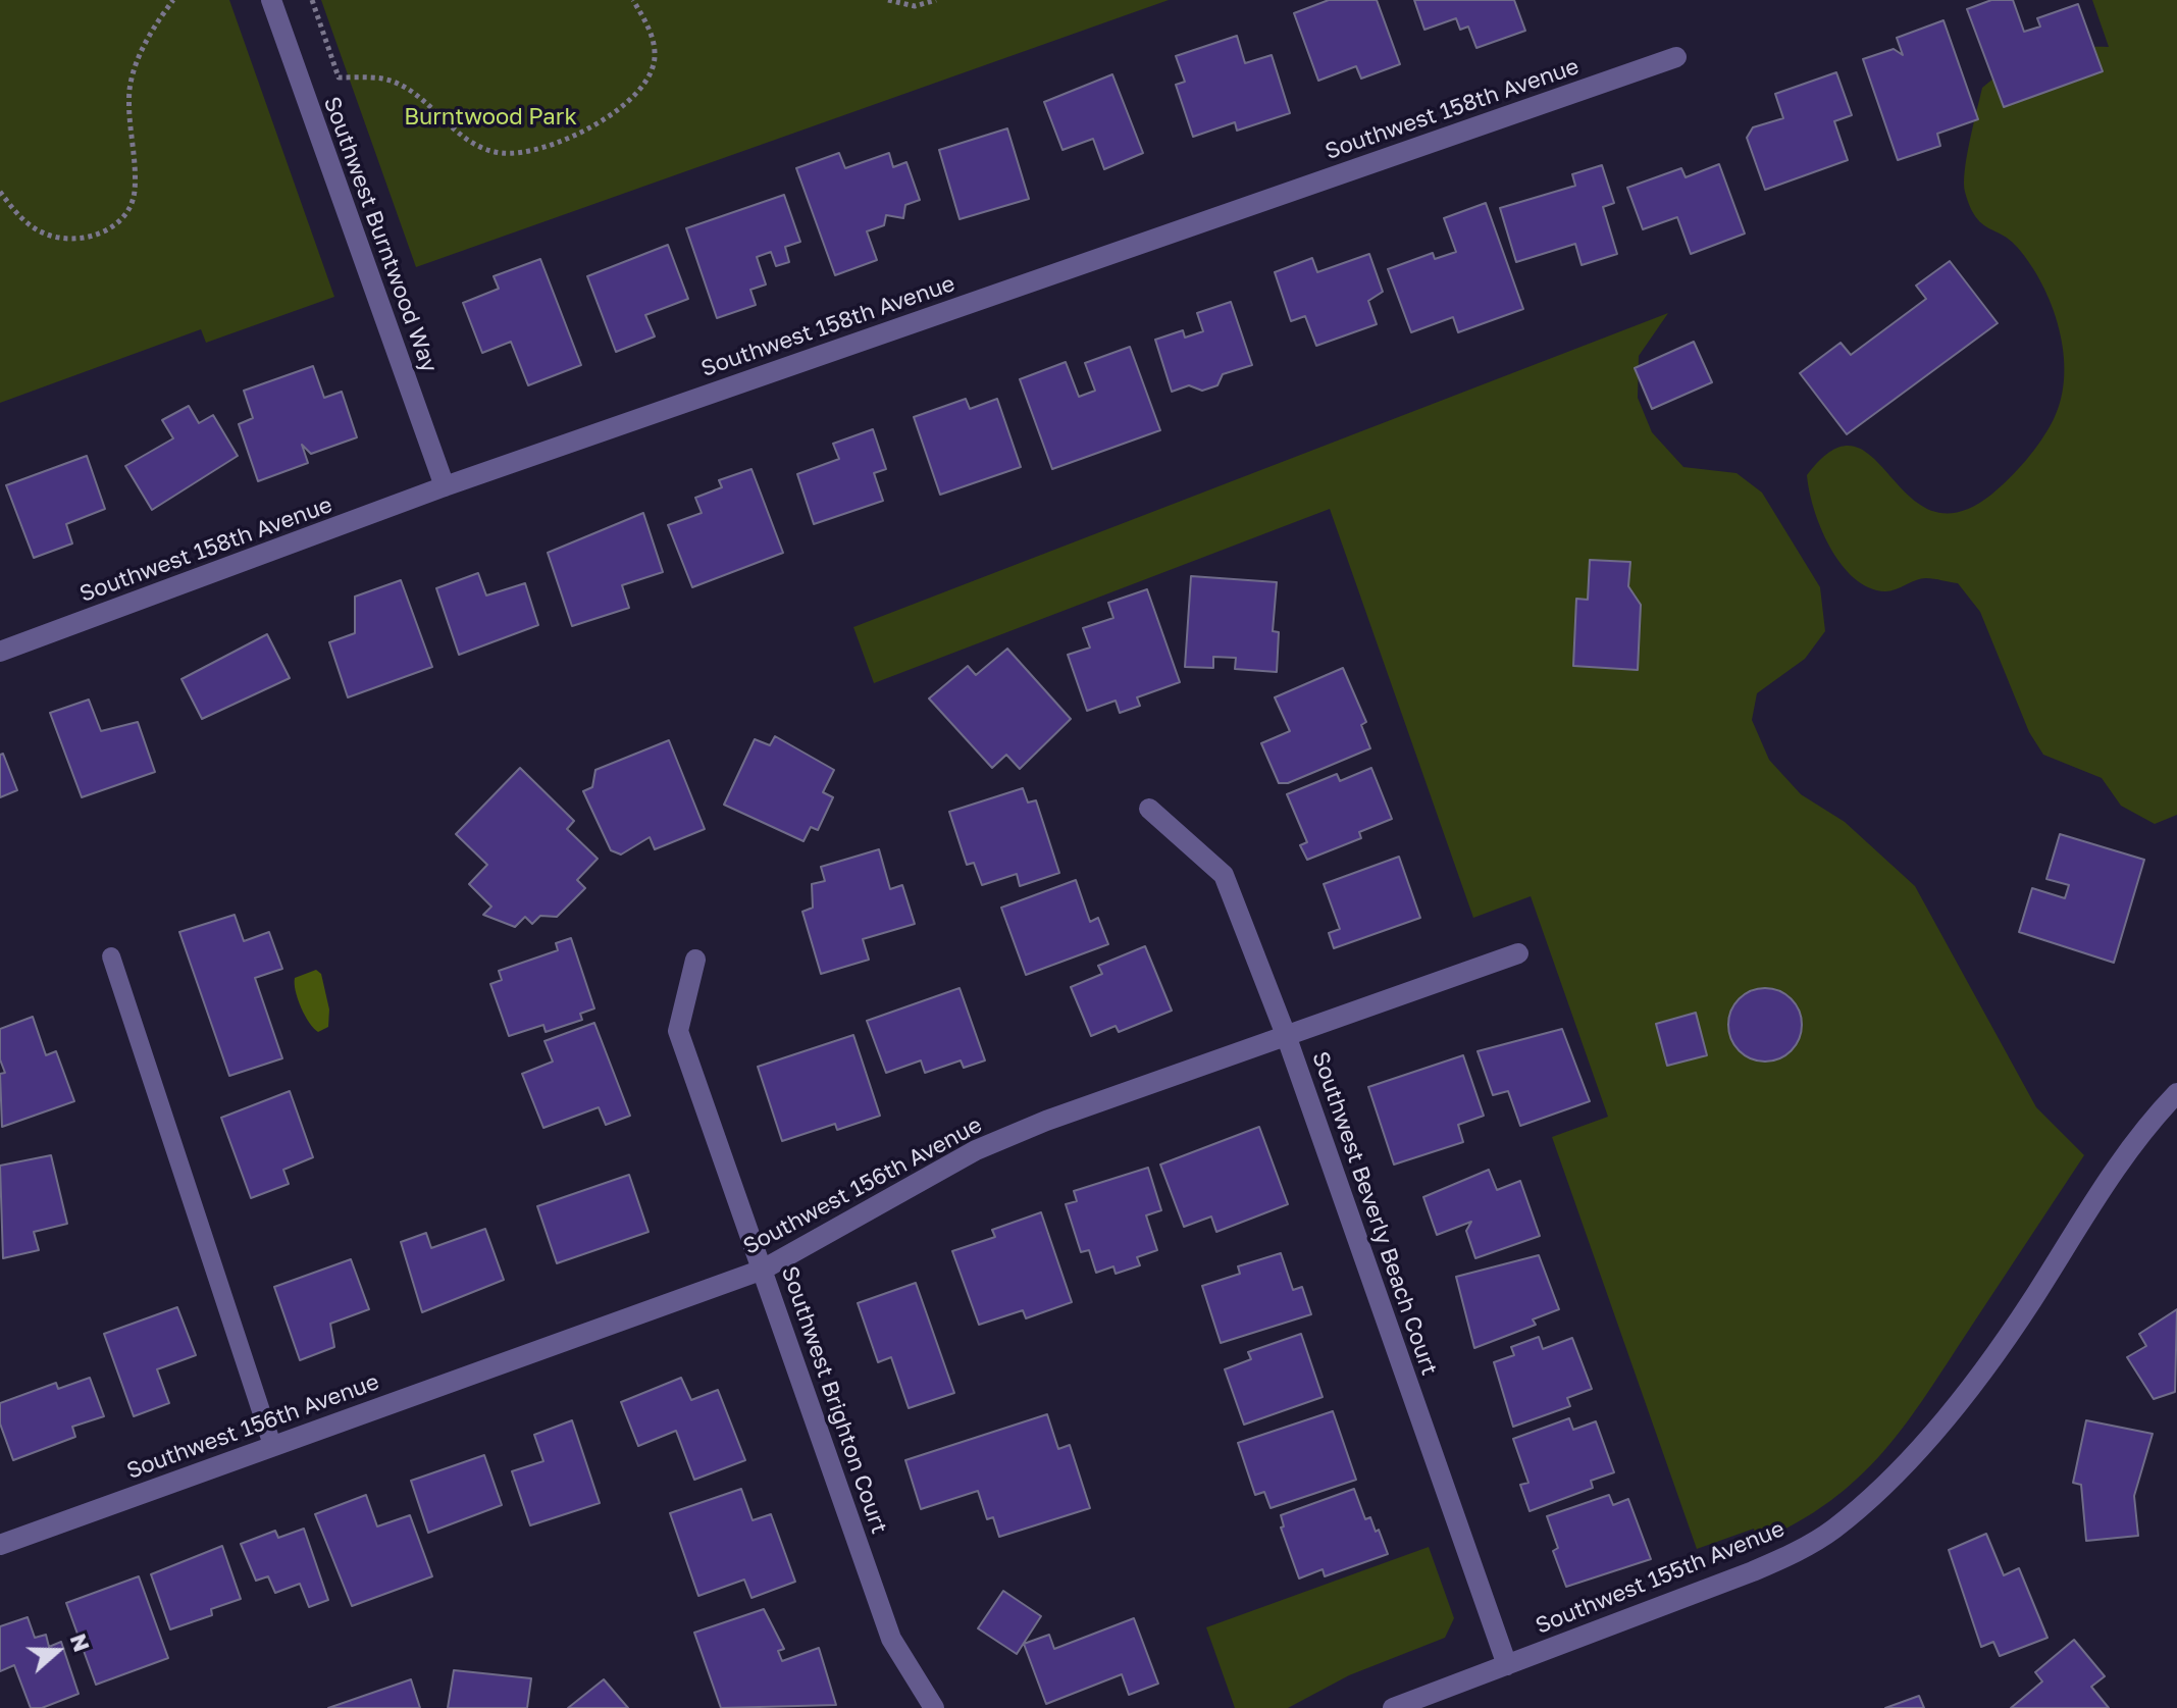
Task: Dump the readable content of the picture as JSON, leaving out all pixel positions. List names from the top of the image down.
{
  "streets": {
    "street": [
      "Southwest 158th Avenue",
      "Southwest Burntwood Way",
      "Southwest 156th Avenue",
      "Southwest Beverly Beach Court",
      "Southwest Brighton Court",
      "Southwest 155th Avenue"
    ]
  },
  "crossings": [
    ["Southwest 158th Avenue", "Southwest Burntwood Way"],
    ["Southwest 156th Avenue", "Southwest Beverly Beach Court"],
    ["Southwest 156th Avenue", "Southwest Brighton Court"],
    ["Southwest Beverly Beach Court", "Southwest 155th Avenue"]
  ],
  "parks": ["Burntwood Park"],
  "north": "right"
}
